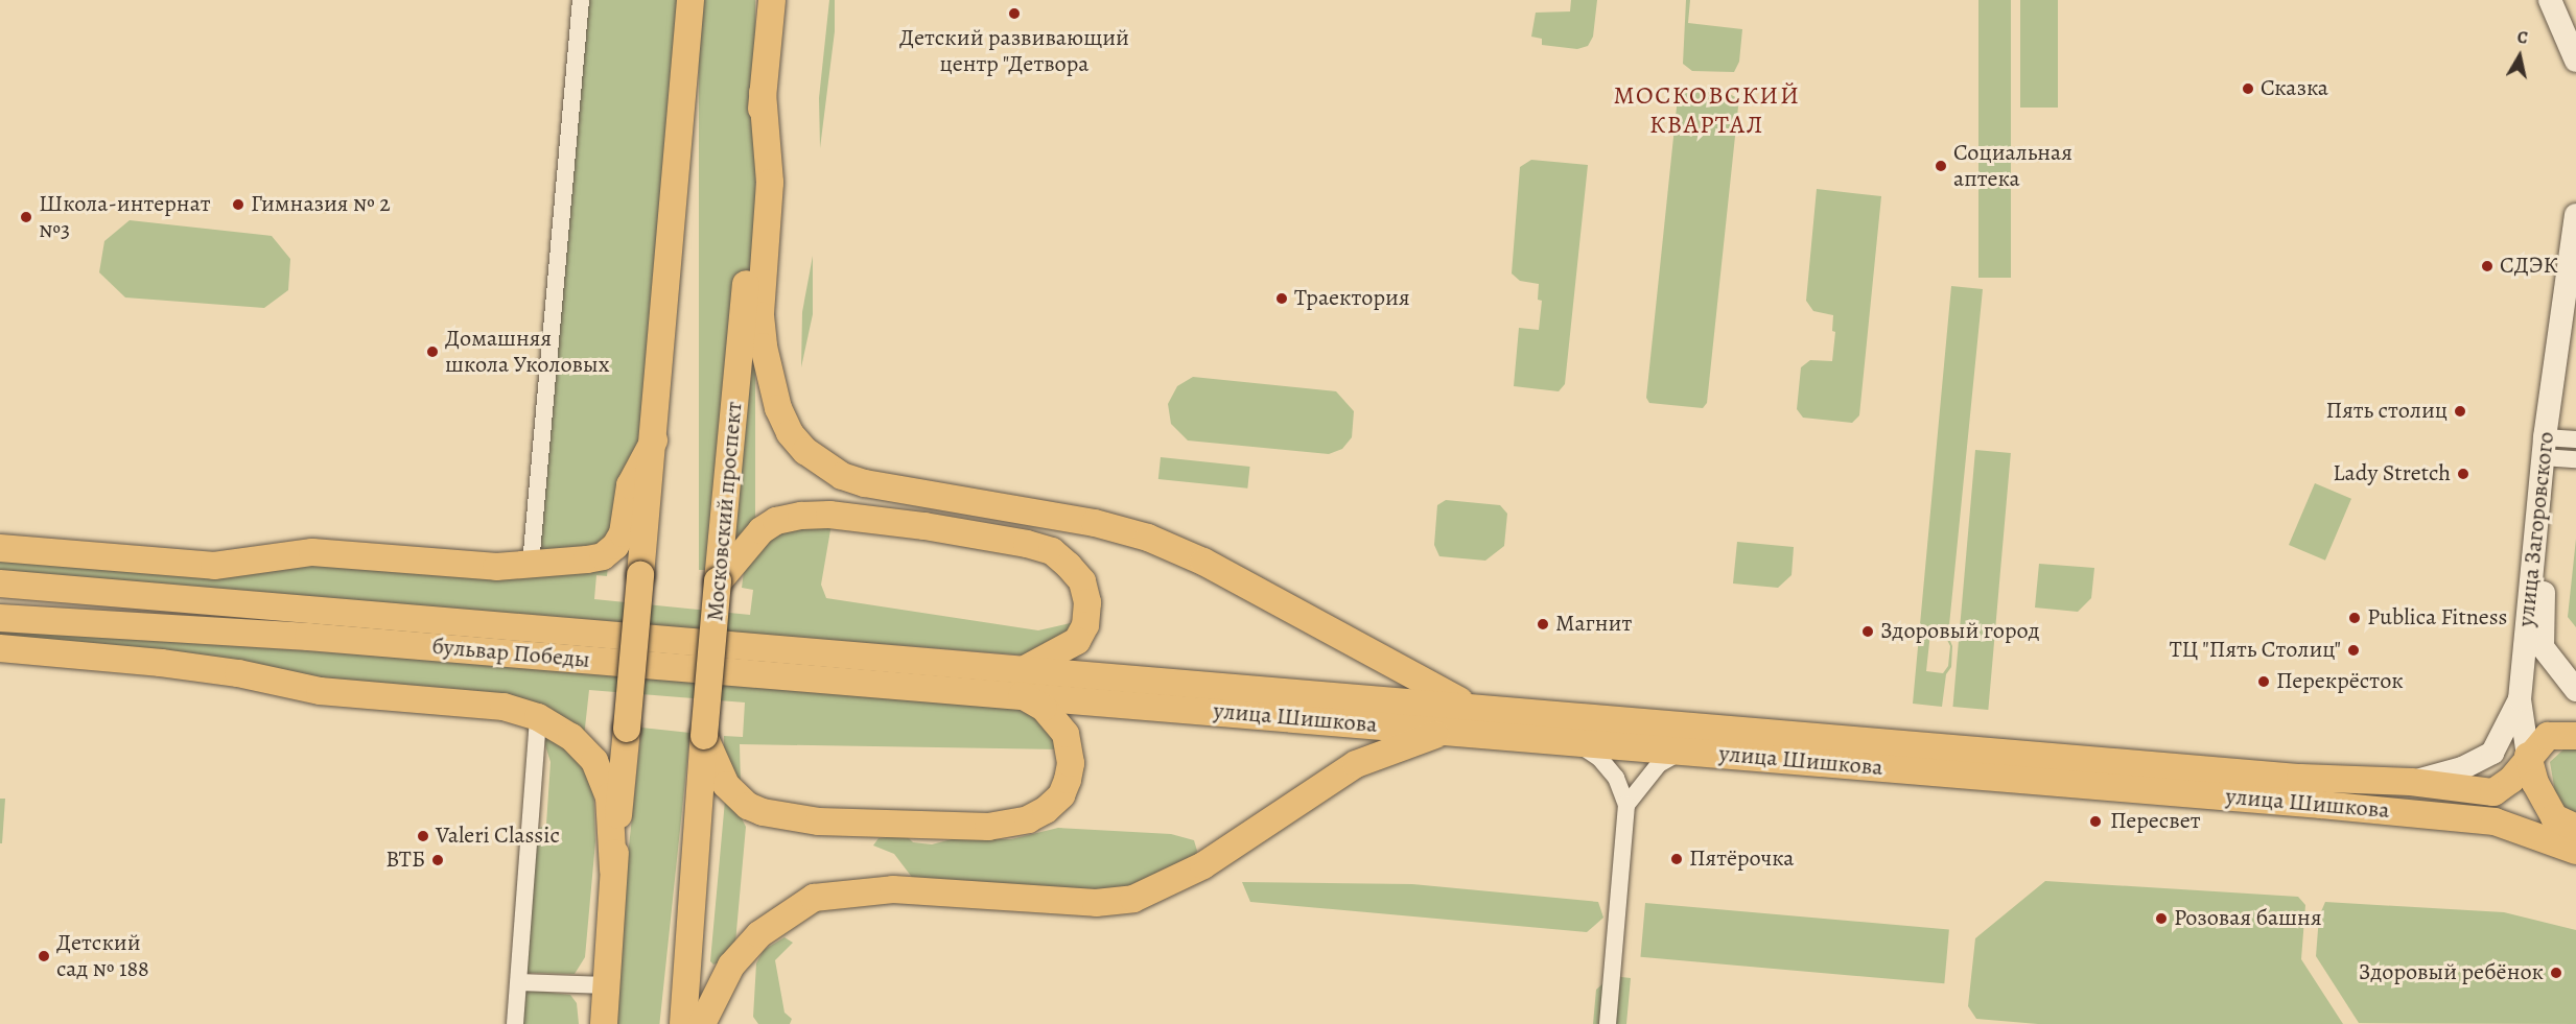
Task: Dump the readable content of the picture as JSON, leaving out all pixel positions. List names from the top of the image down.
{
  "streets": {
    "main road": ["Московский проспект", "бульвар Победы", "улица Шишкова"],
    "street": ["улица Загоровского"]
  },
  "crossings": [
    ["улица Загоровского", "улица Шишкова"],
    ["бульвар Победы", "улица Шишкова"]
  ],
  "districts": ["МОСКОВСКИЙ КВАРТАЛ"],
  "places": [
    "Детский развивающий центр \"Детвора",
    "Сказка",
    "Социальная аптека",
    "Гимназия № 2",
    "Школа-интернат №3",
    "СДЭК",
    "Траектория",
    "Домашняя школа Уколовых",
    "Пять столиц",
    "Lady Stretch",
    "Publica Fitness",
    "Магнит",
    "Здоровый город",
    "ТЦ \"Пять Столиц\"",
    "Перекрёсток",
    "Пересвет",
    "Valeri Classic",
    "Пятёрочка",
    "ВТБ",
    "Розовая башня",
    "Детский сад № 188",
    "Здоровый ребёнок"
  ],
  "north": "top"
}
